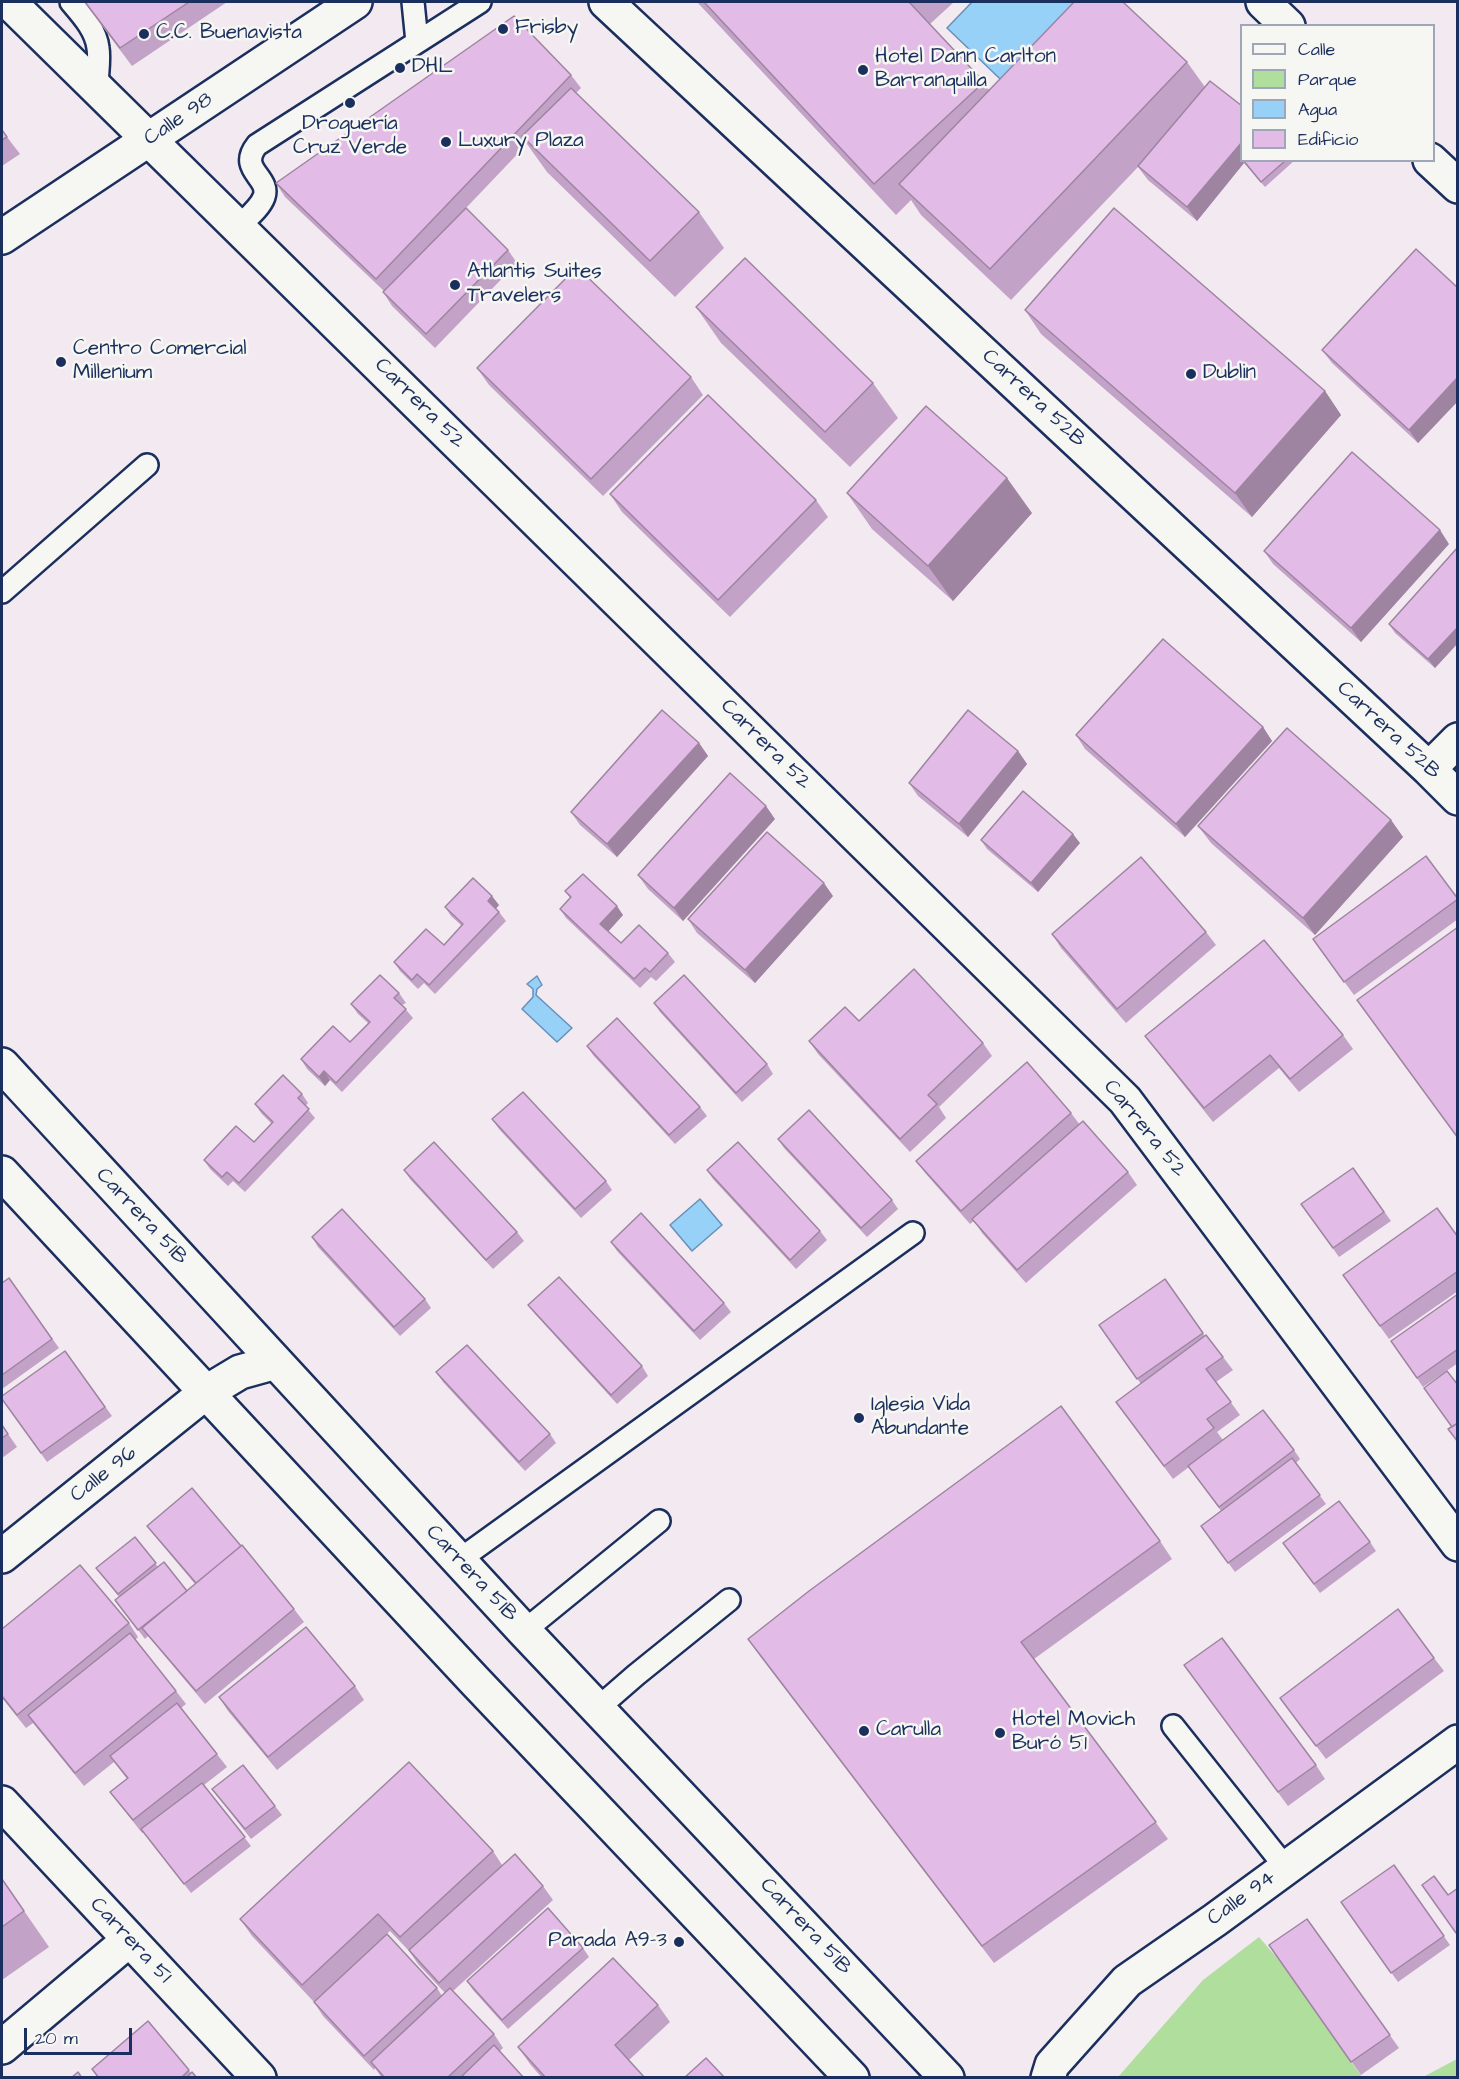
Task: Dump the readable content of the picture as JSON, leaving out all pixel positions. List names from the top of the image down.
{
  "streets": {
    "street": [
      "Calle 98",
      "Carrera 52B",
      "Carrera 52",
      "Carrera 51B",
      "Calle 96",
      "Calle 94",
      "Carrera 51"
    ]
  },
  "crossings": [
    ["Calle 98", "Carrera 52"],
    ["Carrera 51B", "Calle 96"]
  ],
  "places": [
    "Frisby",
    "C.C. Buenavista",
    "DHL",
    "Hotel Dann Carlton Barranquilla",
    "Droguería Cruz Verde",
    "Luxury Plaza",
    "Atlantis Suites Travelers",
    "Centro Comercial Millenium",
    "Dublin",
    "Iglesia Vida Abundante",
    "Carulla",
    "Hotel Movich Buró 51",
    "Parada A9-3"
  ],
  "legend": [
    "Calle",
    "Parque",
    "Agua",
    "Edificio"
  ],
  "scale_bar": "20 m"
}
